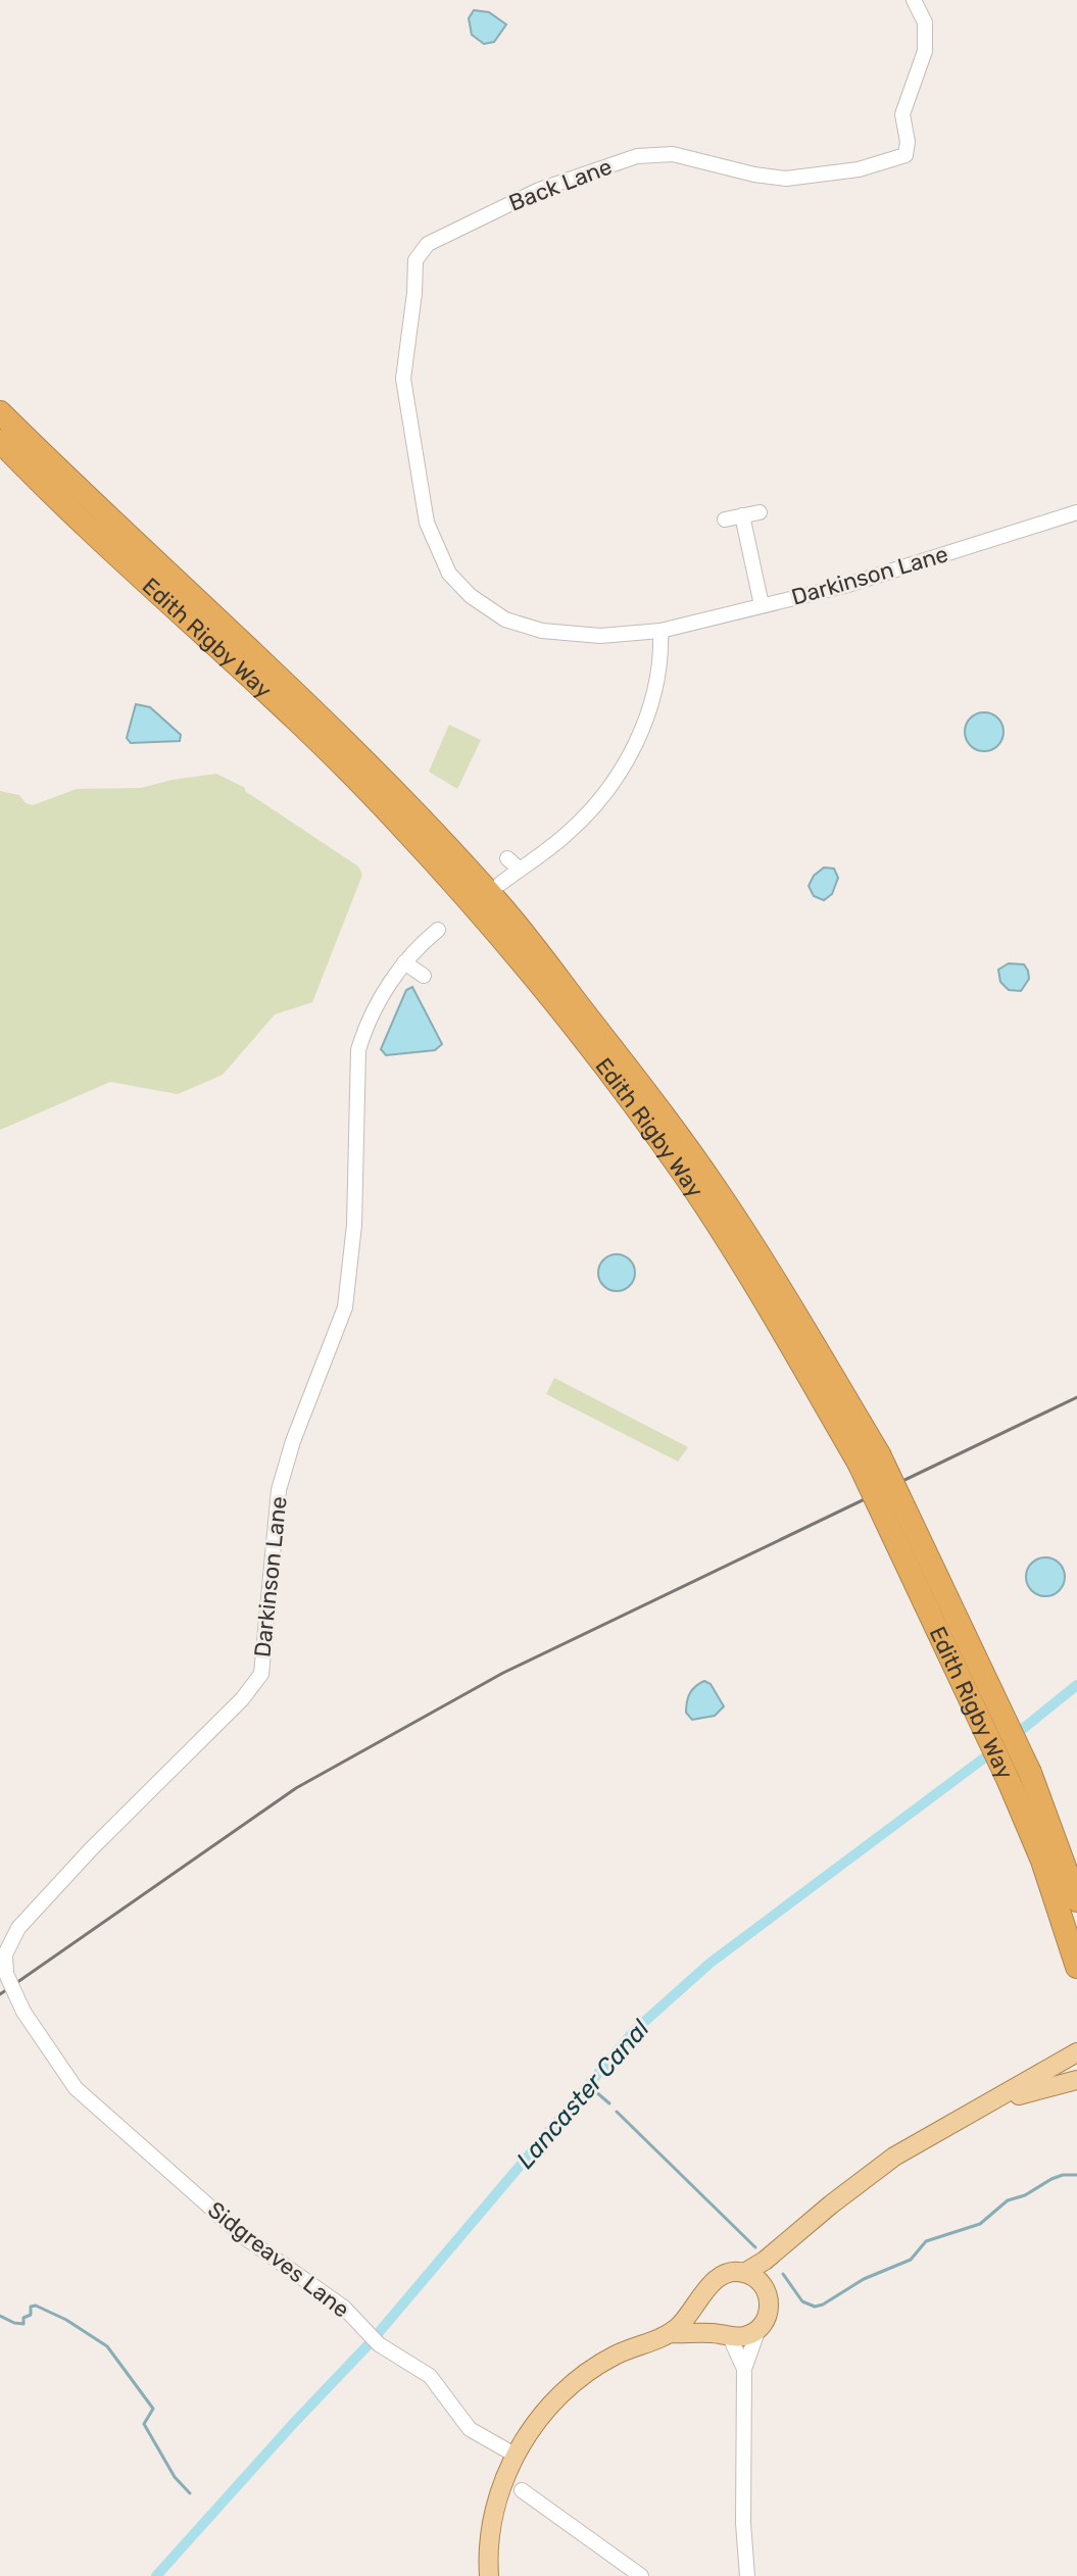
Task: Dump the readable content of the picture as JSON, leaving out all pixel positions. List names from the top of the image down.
{
  "streets": {
    "highway": ["Edith Rigby Way"],
    "street": ["Back Lane", "Darkinson Lane", "Sidgreaves Lane"]
  },
  "crossings": [
    ["Back Lane", "Darkinson Lane"],
    ["Darkinson Lane", "Sidgreaves Lane"]
  ],
  "water": ["Lancaster Canal"]
}
